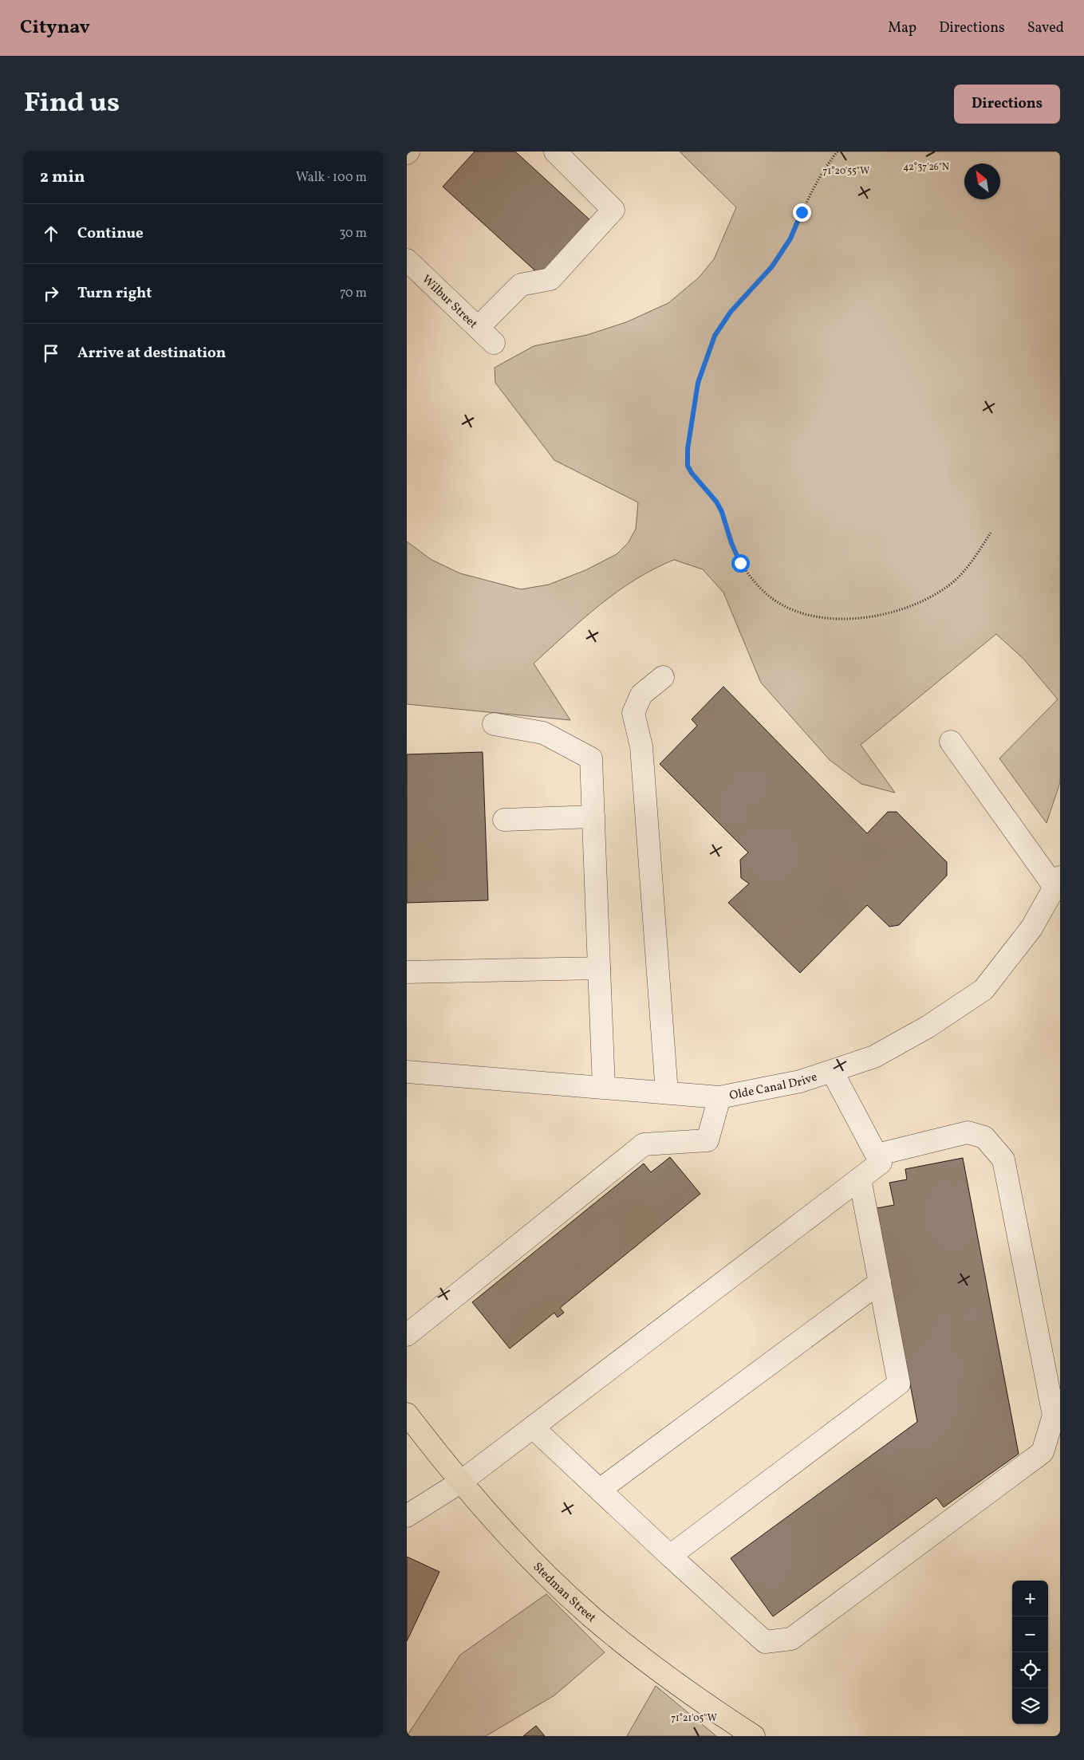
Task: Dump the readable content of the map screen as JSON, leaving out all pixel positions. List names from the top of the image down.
{
  "streets": {
    "main road": ["Stedman Street"],
    "street": ["Wilbur Street", "Olde Canal Drive"]
  },
  "north": "top left",
  "page": {
    "header": "Citynav",
    "nav": ["Map", "Directions", "Saved"],
    "title": "Find us",
    "buttons": "Directions",
    "heading": ["2 min", "Walk · 100 m"],
    "list": [
      ["Continue", "30 m"],
      ["Turn right", "70 m"],
      "Arrive at destination"
    ],
    "map_buttons": ["+", "−"]
  },
  "coordinates": ["42°37'26\"N", "71°20'55\"W", "71°21'05\"W"]
}
